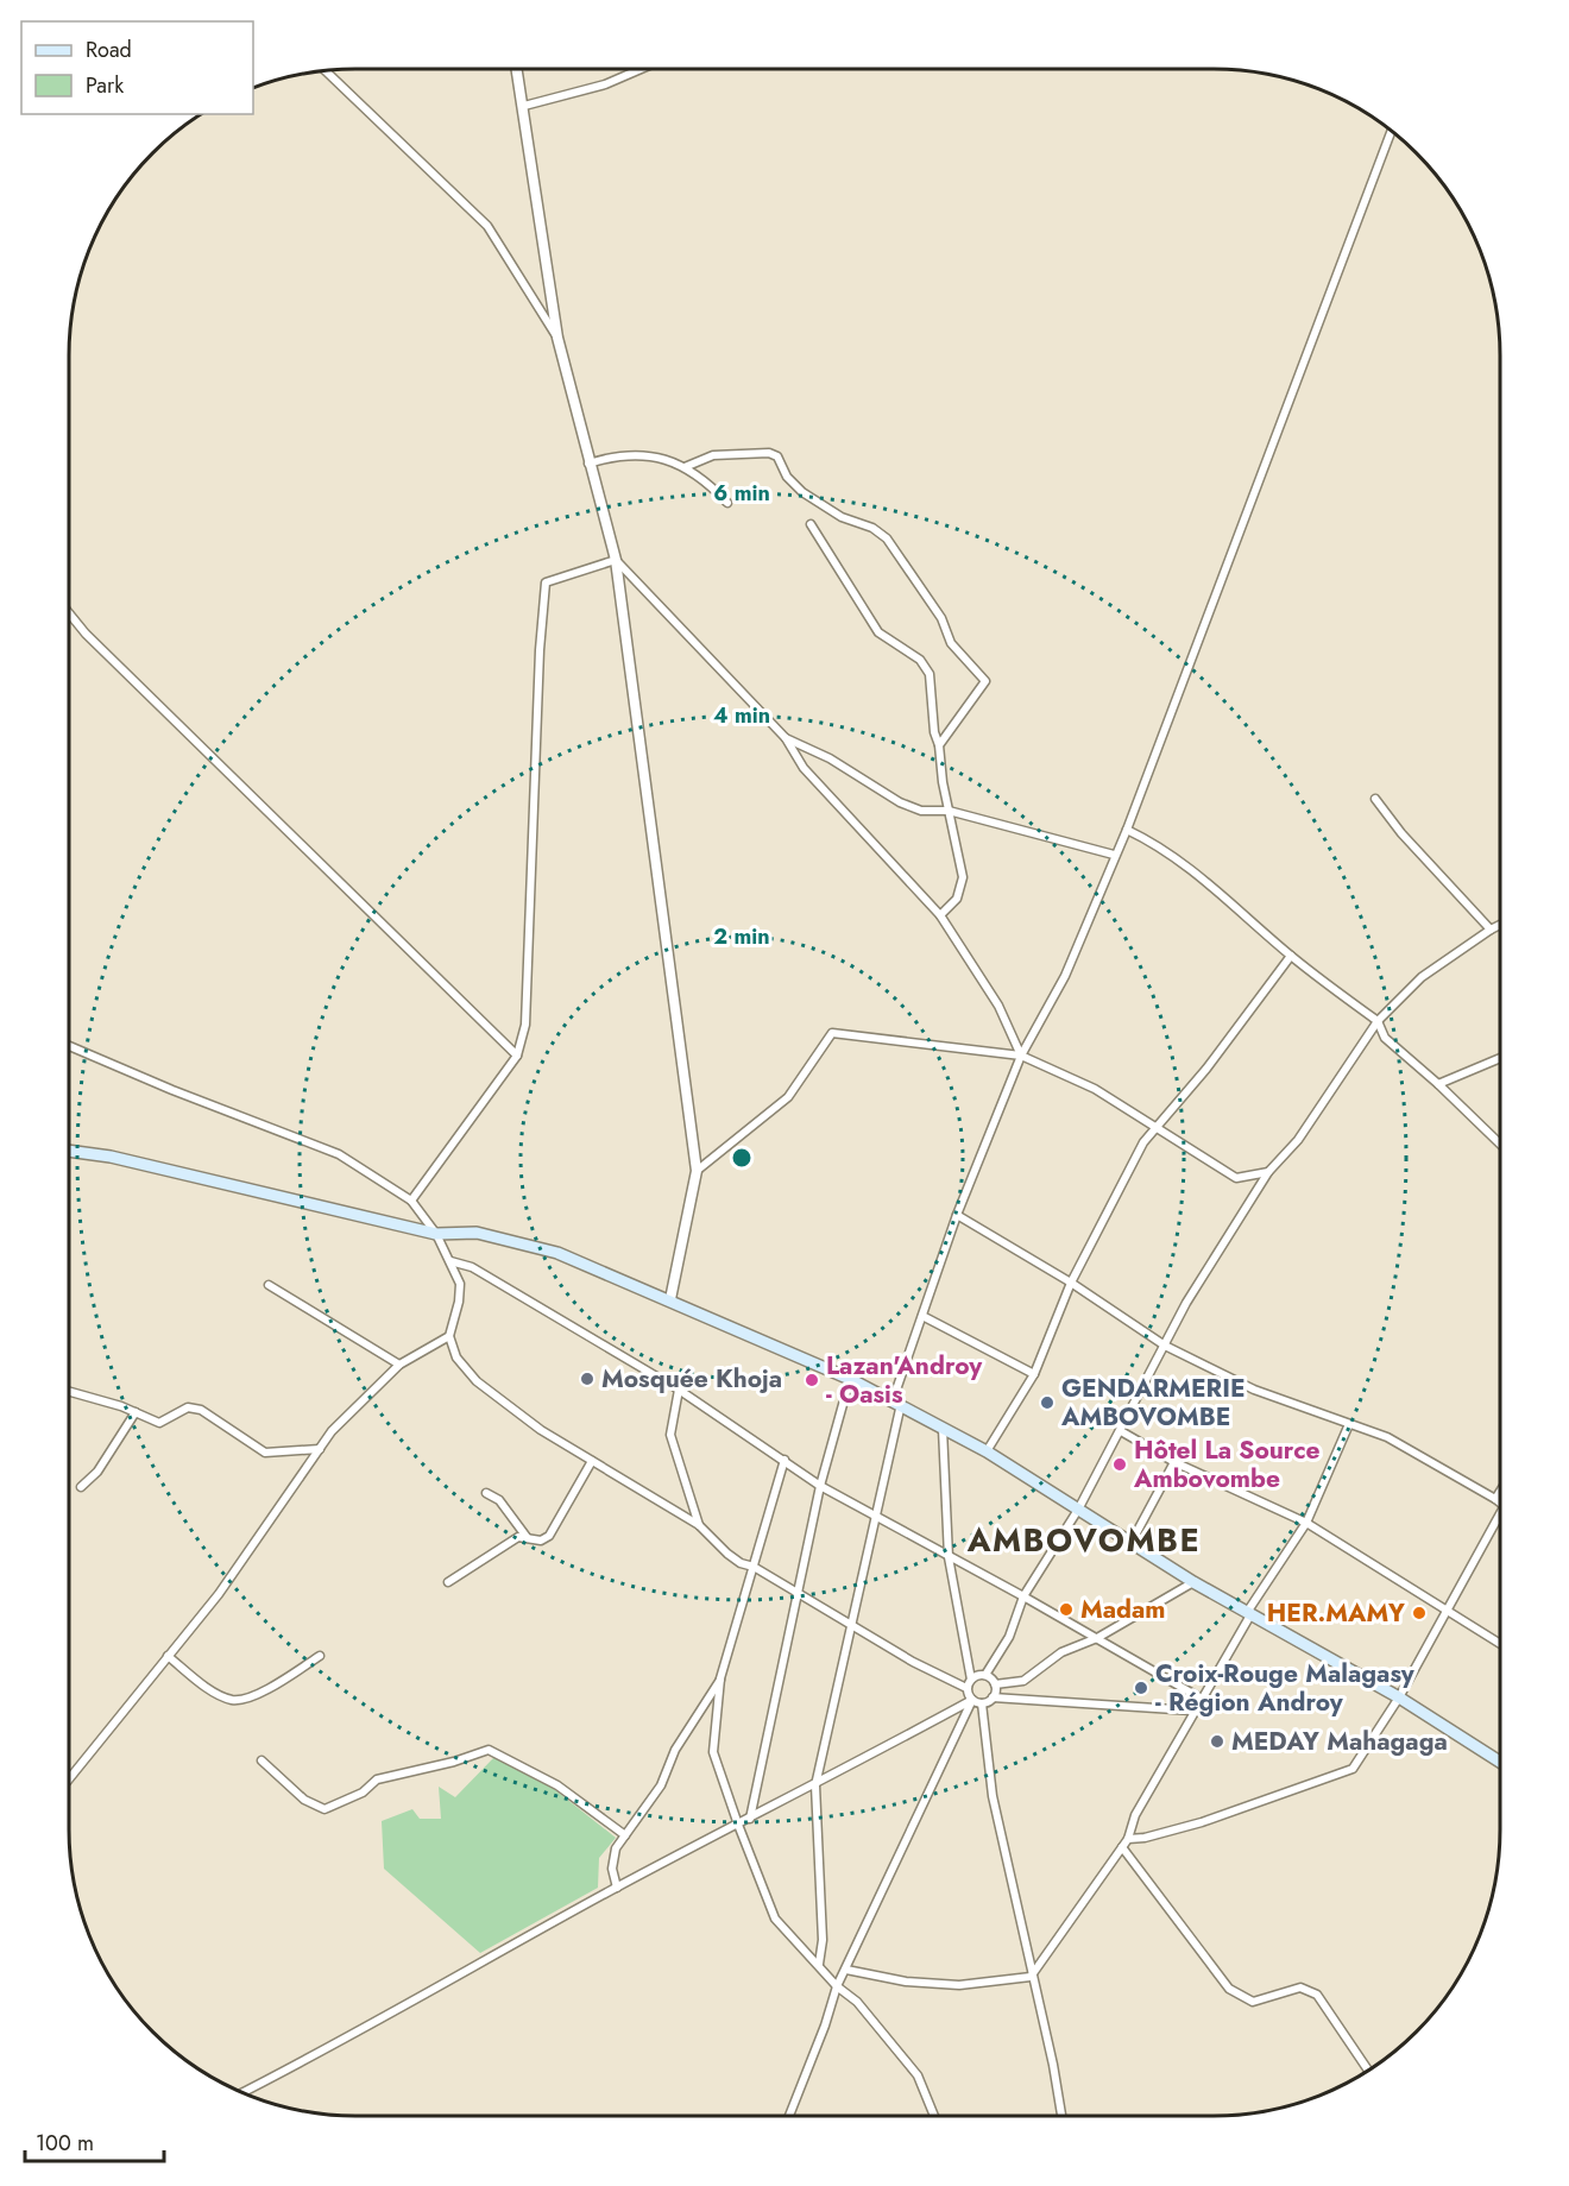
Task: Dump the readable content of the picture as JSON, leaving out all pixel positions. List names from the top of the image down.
{
  "districts": ["AMBOVOMBE"],
  "places": [
    "Mosquée Khoja",
    "Lazan'Androy - Oasis",
    "GENDARMERIE AMBOVOMBE",
    "Hôtel La Source Ambovombe",
    "Madam",
    "HER.MAMY",
    "Croix-Rouge Malagasy - Région Androy",
    "MEDAY Mahagaga"
  ],
  "legend": ["Road", "Park"],
  "scale_bar": "100 m",
  "rings": ["6 min", "4 min", "2 min"]
}
